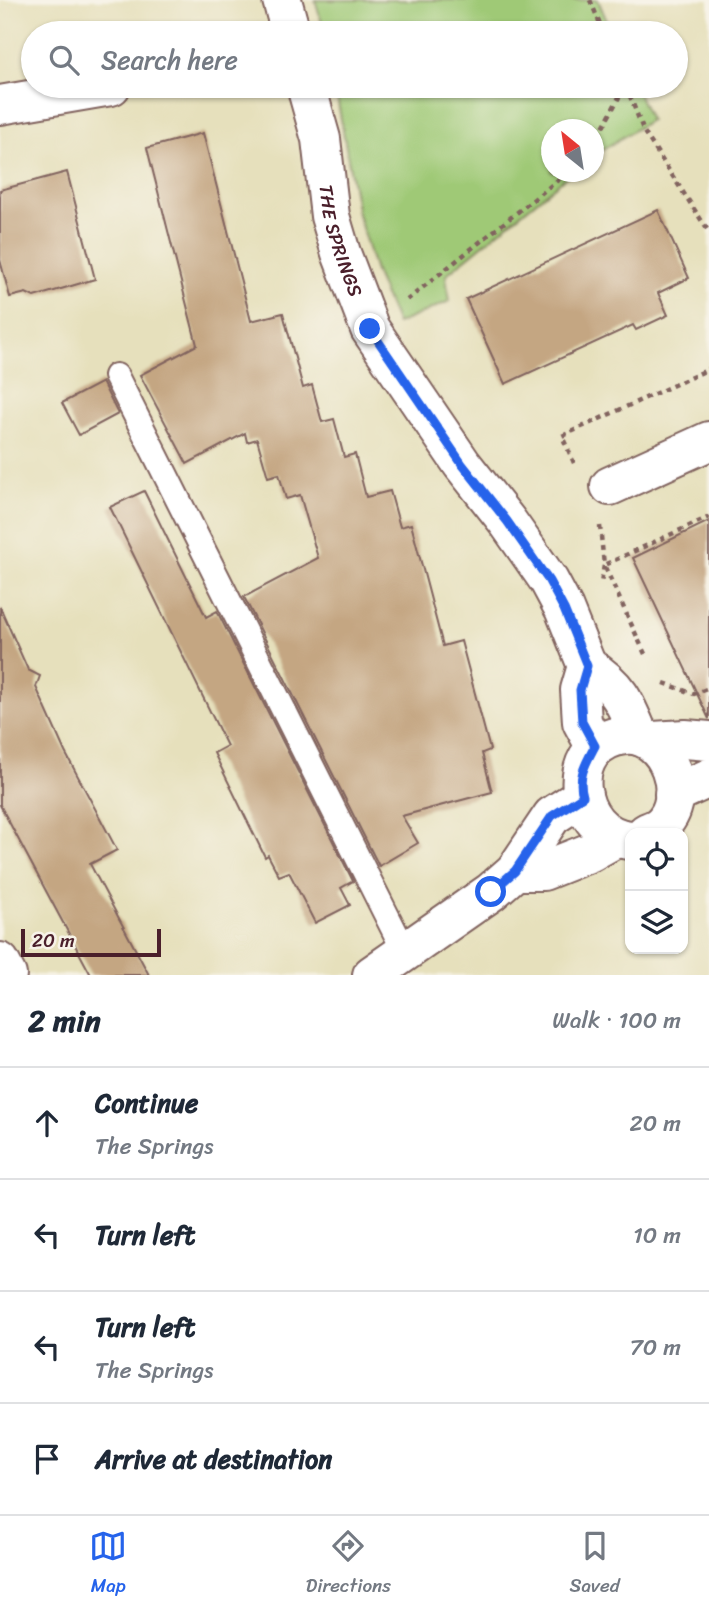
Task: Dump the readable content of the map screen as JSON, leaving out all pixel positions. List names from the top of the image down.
{
  "streets": {
    "street": ["THE SPRINGS"]
  },
  "scale_bar": "20 m",
  "north": "top left",
  "page": {
    "search": "Search here",
    "scale": "20 m",
    "heading": ["2 min", "Walk · 100 m"],
    "list": [
      ["Continue", "The Springs", "20 m"],
      ["Turn left", "10 m"],
      ["Turn left", "The Springs", "70 m"],
      "Arrive at destination"
    ],
    "nav": ["Map", "Directions", "Saved"]
  }
}
